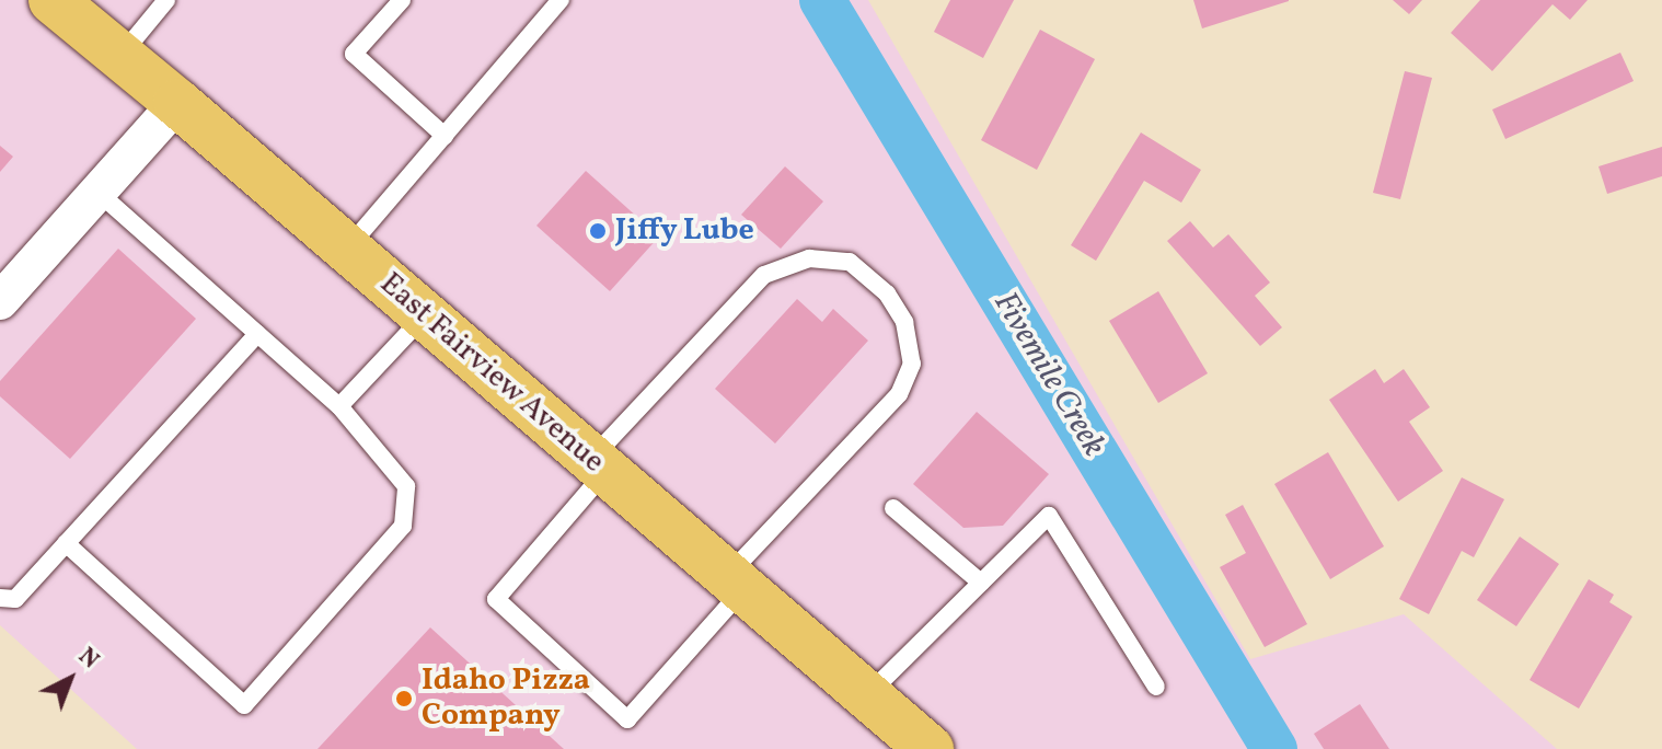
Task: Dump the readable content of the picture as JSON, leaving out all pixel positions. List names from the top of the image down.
{
  "streets": {
    "main road": ["East Fairview Avenue"]
  },
  "water": ["Fivemile Creek"],
  "places": ["Jiffy Lube", "Idaho Pizza Company"],
  "north": "top right"
}
